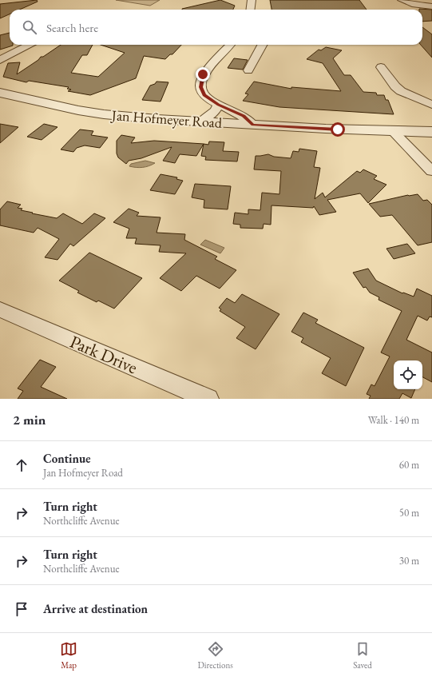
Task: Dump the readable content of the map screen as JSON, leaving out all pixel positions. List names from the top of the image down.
{
  "streets": {
    "street": ["Jan Hofmeyer Road", "Park Drive"]
  },
  "page": {
    "search": "Search here",
    "heading": ["2 min", "Walk · 140 m"],
    "list": [
      ["Continue", "Jan Hofmeyer Road", "60 m"],
      ["Turn right", "Northcliffe Avenue", "50 m"],
      ["Turn right", "Northcliffe Avenue", "30 m"],
      "Arrive at destination"
    ],
    "nav": ["Map", "Directions", "Saved"]
  }
}
